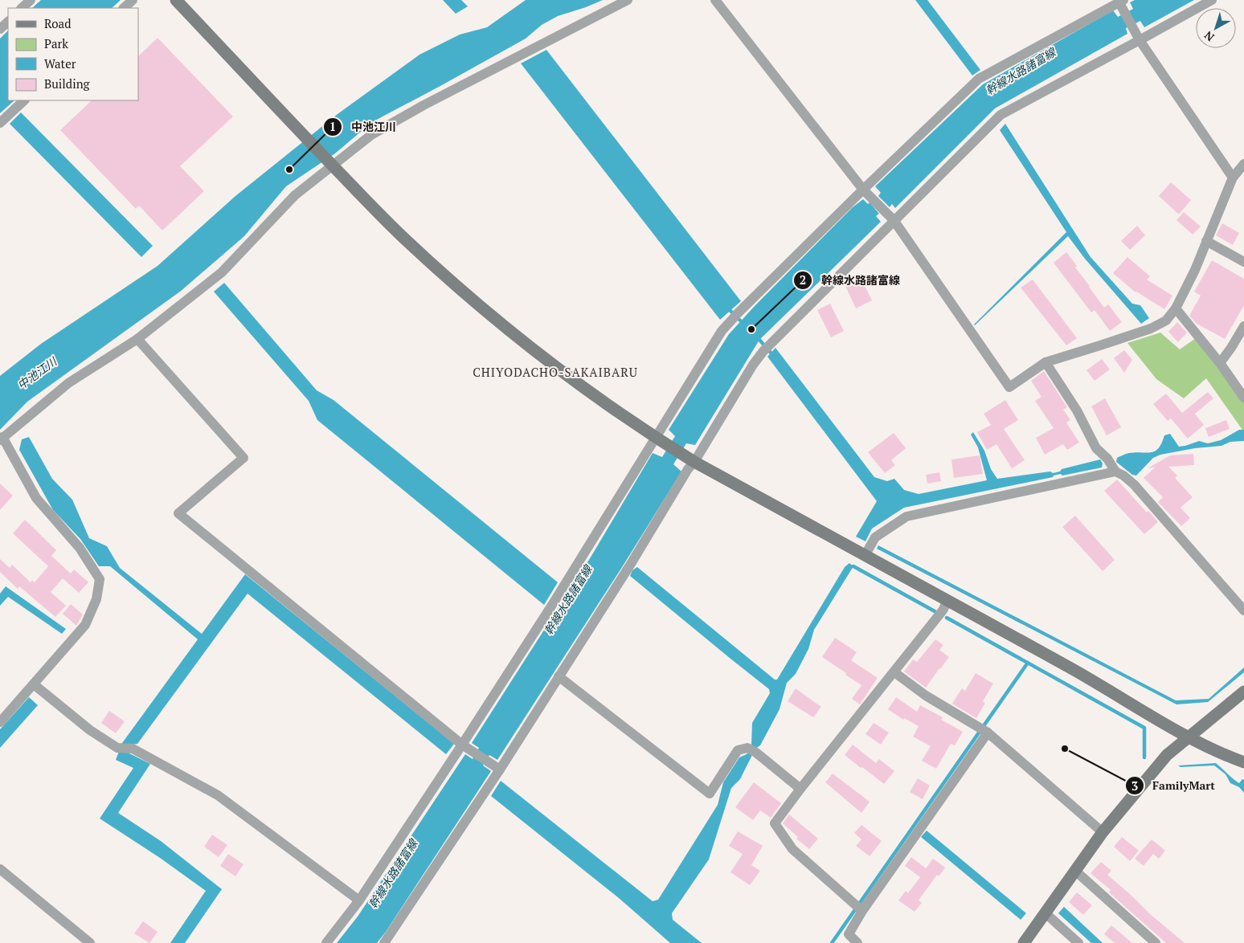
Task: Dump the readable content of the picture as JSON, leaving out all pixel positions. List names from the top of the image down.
{
  "districts": ["CHIYODACHO-SAKAIBARU"],
  "water": ["幹線水路諸富線", "中池江川"],
  "places": ["中池江川", "幹線水路諸富線", "FamilyMart"],
  "legend": [
    "Road",
    "Park",
    "Water",
    "Building"
  ],
  "north": "bottom left"
}
